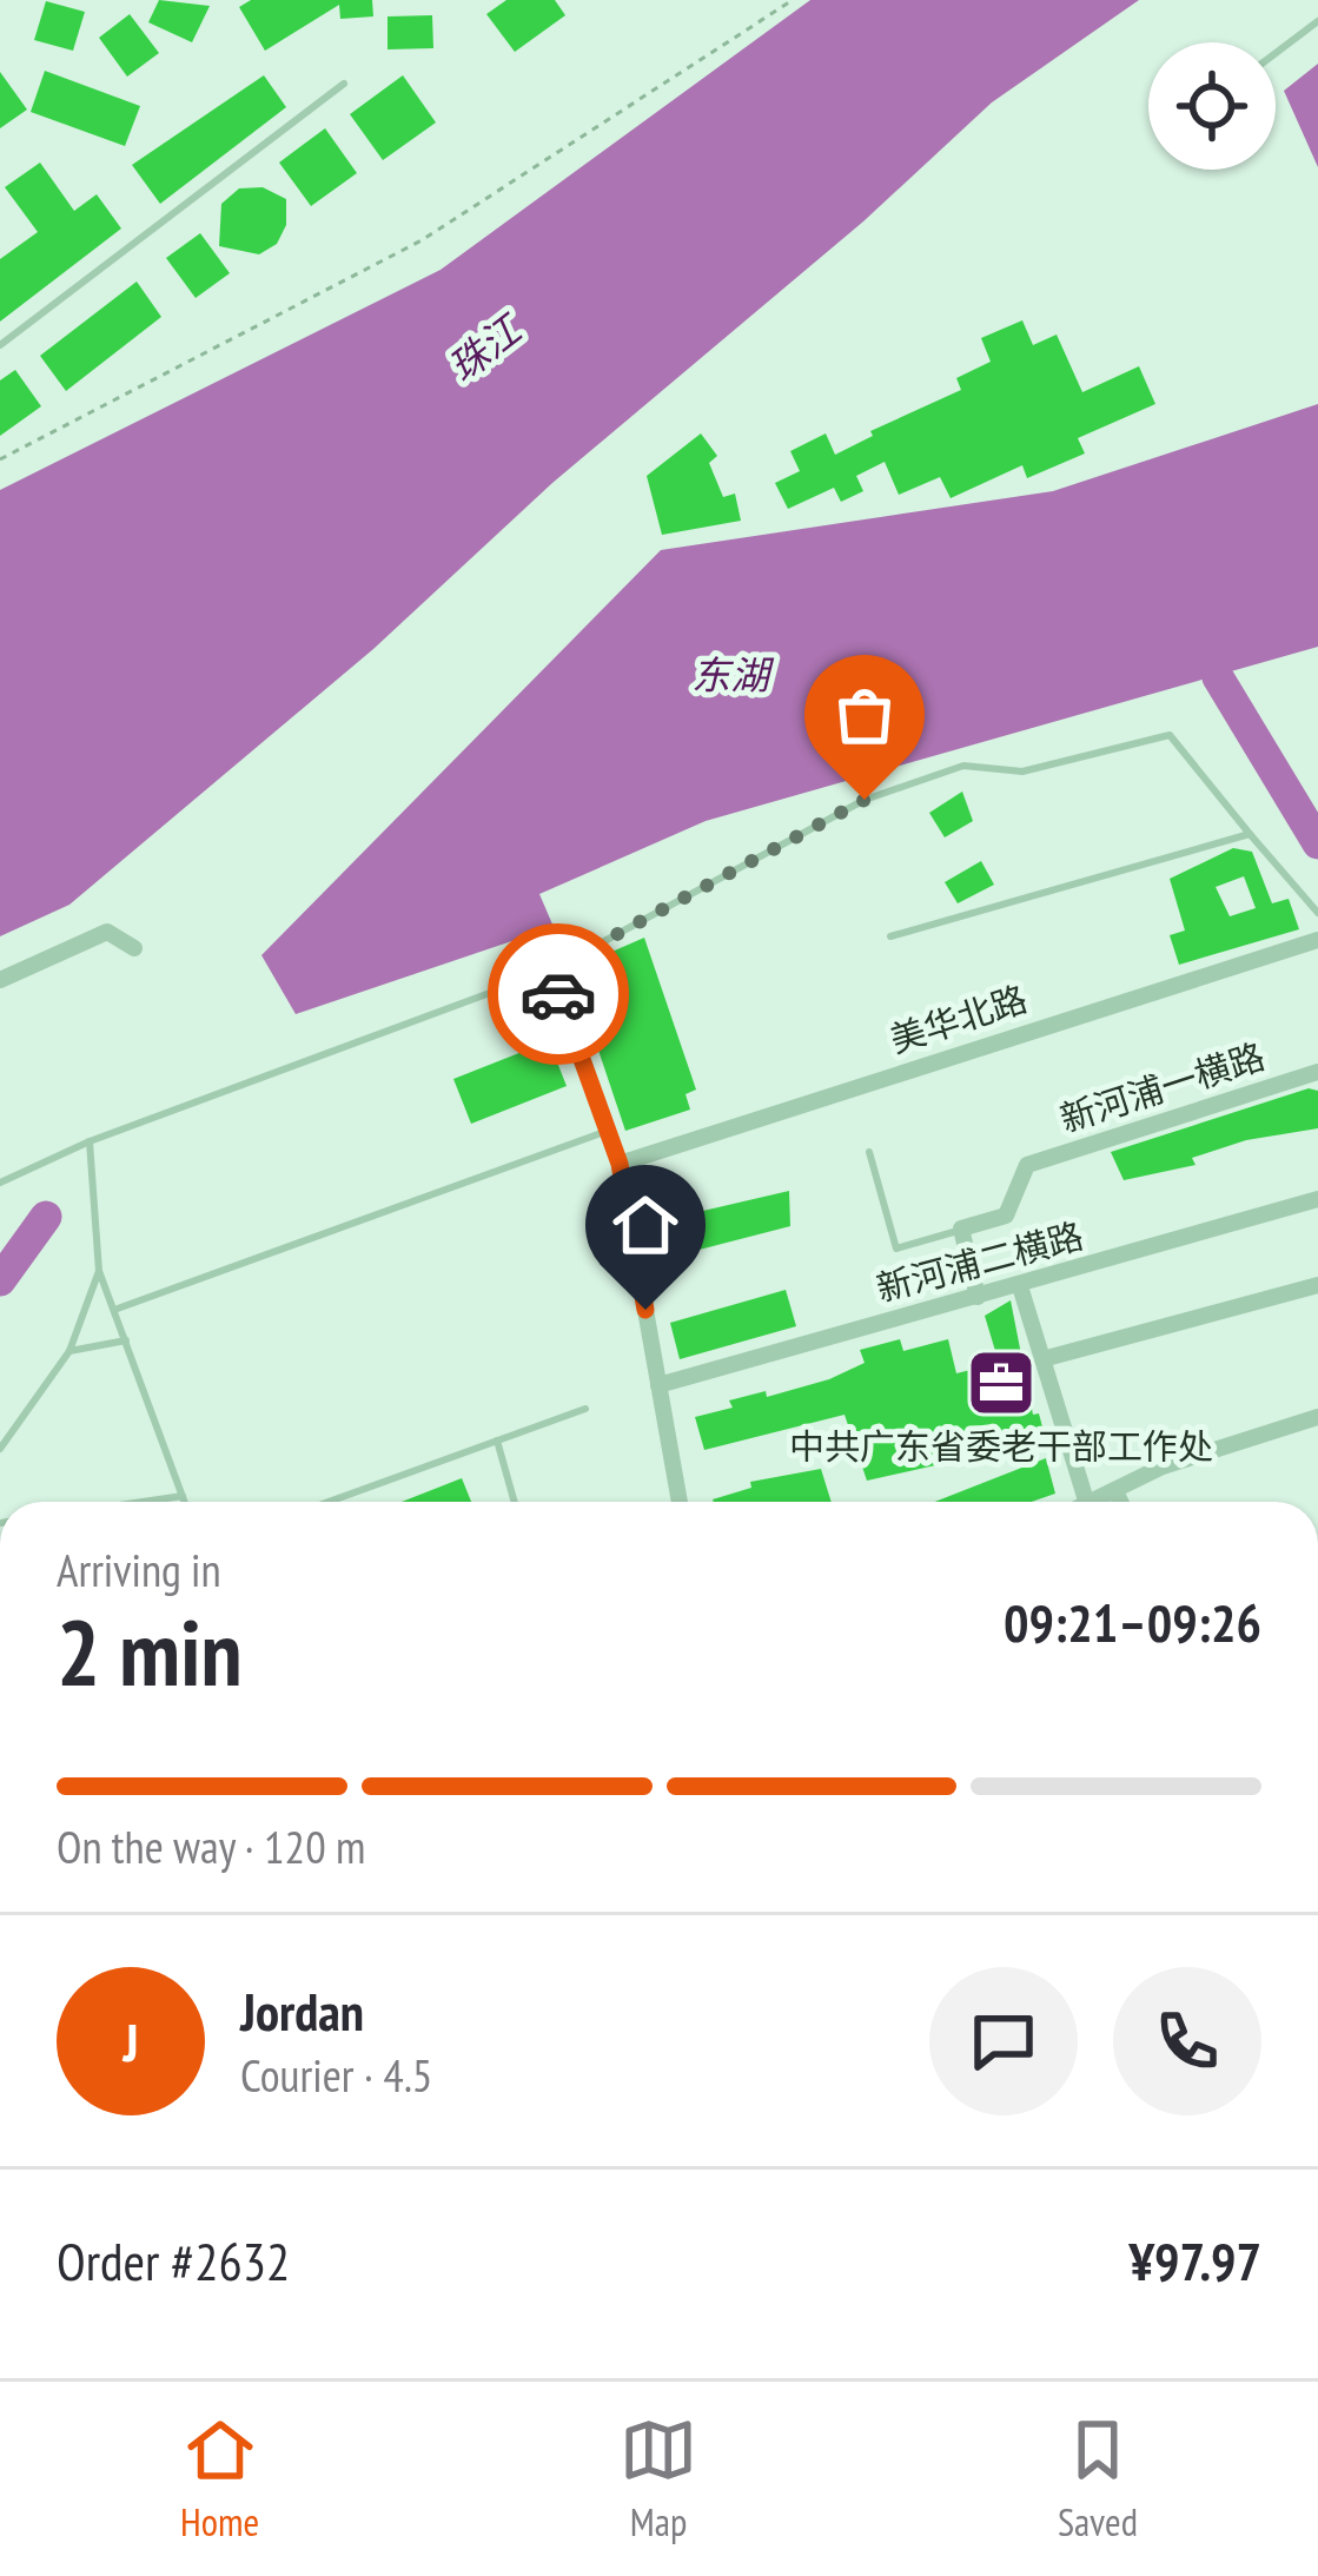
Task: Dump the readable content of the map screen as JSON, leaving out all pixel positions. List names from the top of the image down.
{
  "streets": {
    "street": ["美华北路", "新河浦一横路", "新河浦二横路"]
  },
  "water": ["珠江", "东湖"],
  "places": {
    "office": ["中共广东省委老干部工作处"]
  },
  "page": {
    "heading": ["2 min", "Arriving in", "09:21–09:26"],
    "panel": [
      "Jordan",
      "Courier · 4.5",
      "Order #2632",
      "¥97.97"
    ],
    "bar": "On the way · 120 m",
    "round": "J",
    "tabs": ["Home", "Map", "Saved"]
  }
}
